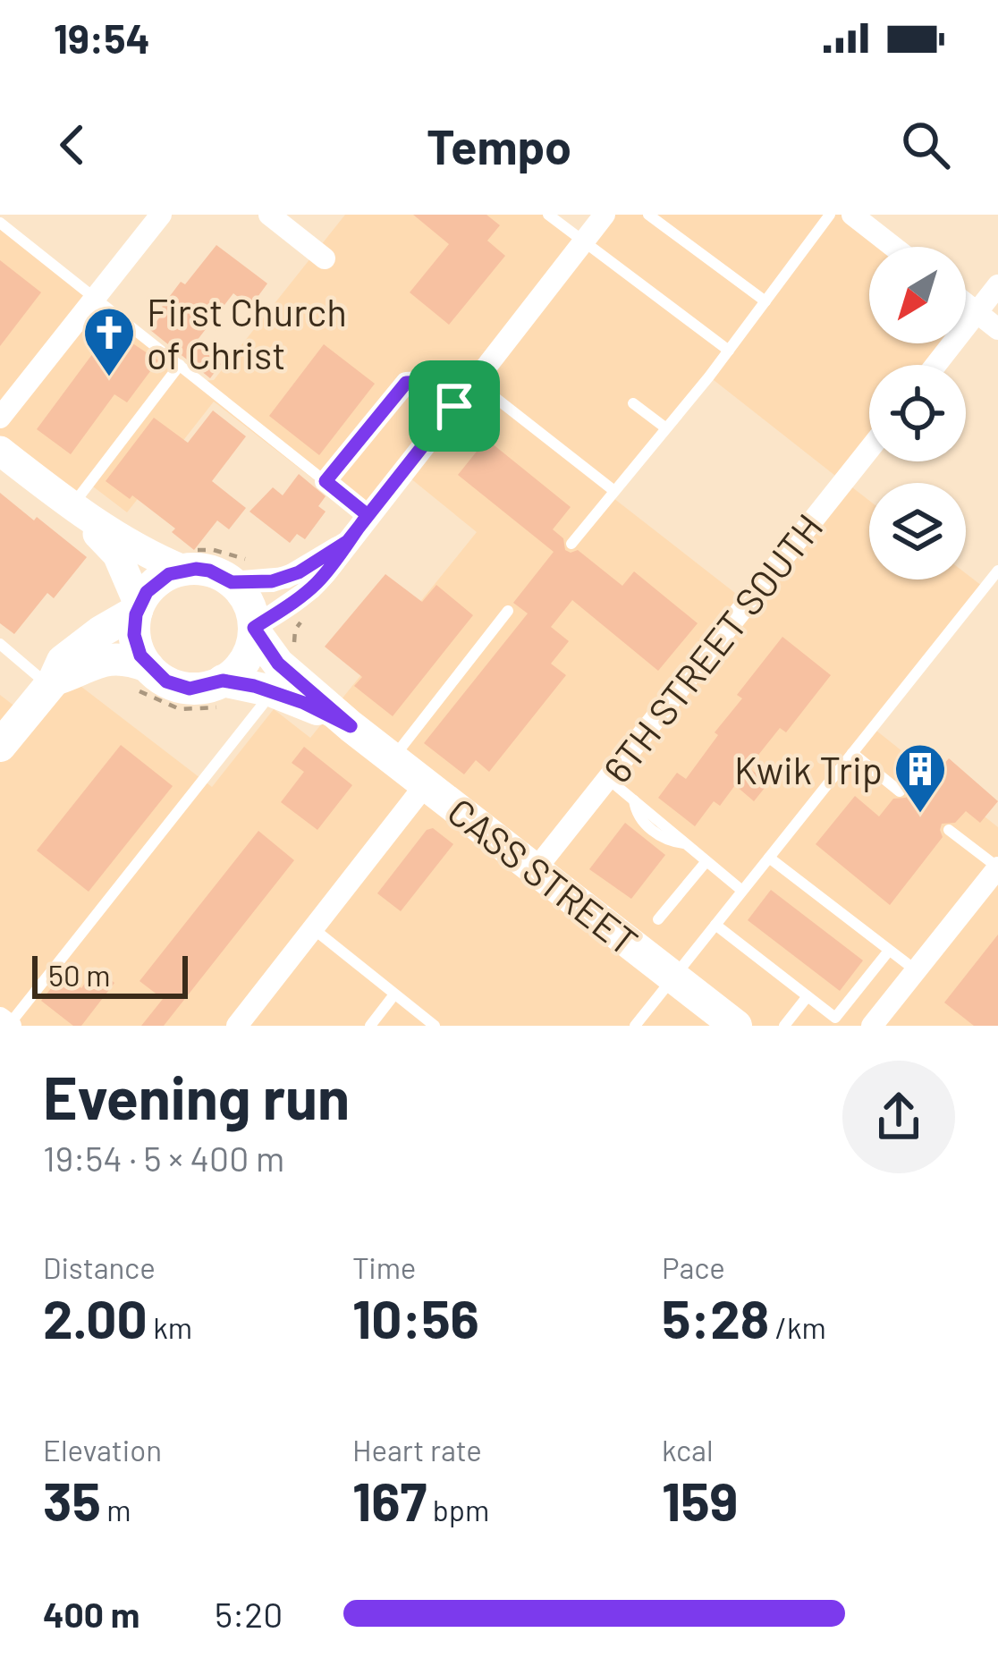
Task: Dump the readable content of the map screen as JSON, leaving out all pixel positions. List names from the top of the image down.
{
  "streets": {
    "main road": ["CASS STREET"],
    "street": ["6TH STREET SOUTH"]
  },
  "crossings": [
    ["6TH STREET SOUTH", "CASS STREET"]
  ],
  "places": {
    "church": ["First Church of Christ"],
    "building": ["Kwik Trip"]
  },
  "scale_bar": "50 m",
  "north": "bottom left",
  "page": {
    "status": "19:54",
    "header": "Tempo",
    "scale": "50 m",
    "heading": ["Evening run", "19:54 · 5 × 400 m"],
    "stats": [
      ["Distance", "2.00 km"],
      ["Time", "10:56"],
      ["Pace", "5:28 /km"],
      ["Elevation", "35 m"],
      ["Heart rate", "167 bpm"],
      ["kcal", "159"]
    ],
    "list": [
      {
        "name": "400 m",
        "note": "5:20"
      }
    ]
  }
}
